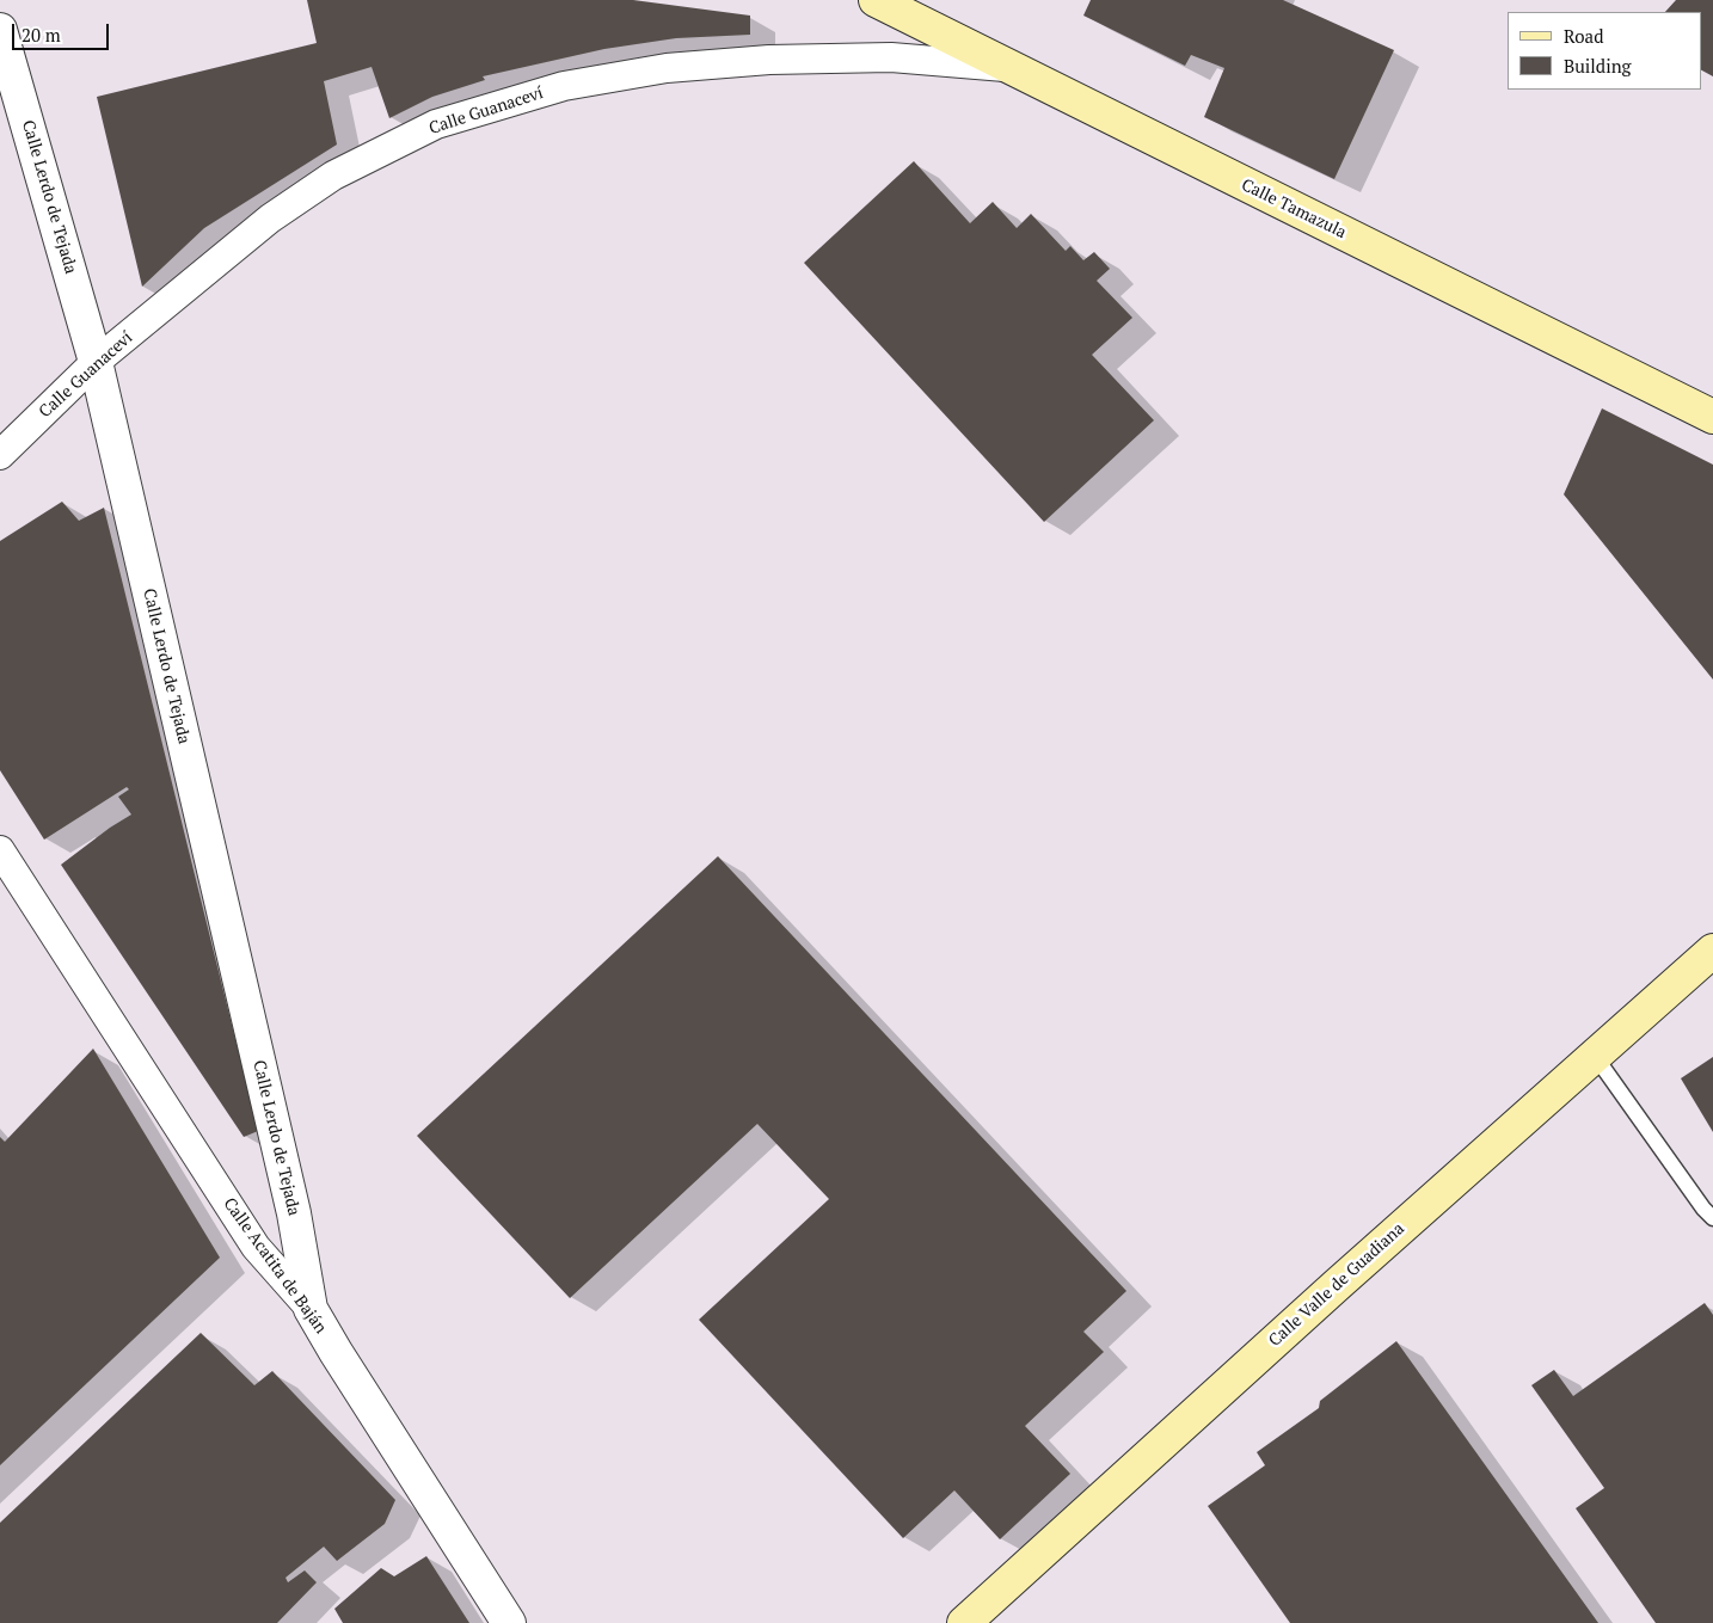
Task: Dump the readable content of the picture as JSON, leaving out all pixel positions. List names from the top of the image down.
{
  "streets": {
    "main road": ["Calle Tamazula", "Calle Valle de Guadiana"],
    "street": ["Calle Guanaceví", "Calle Lerdo de Tejada", "Calle Acatita de Baján"]
  },
  "crossings": [
    ["Calle Guanaceví", "Calle Lerdo de Tejada"],
    ["Calle Guanaceví", "Calle Tamazula"],
    ["Calle Lerdo de Tejada", "Calle Acatita de Baján"]
  ],
  "legend": ["Road", "Building"],
  "scale_bar": "20 m"
}
